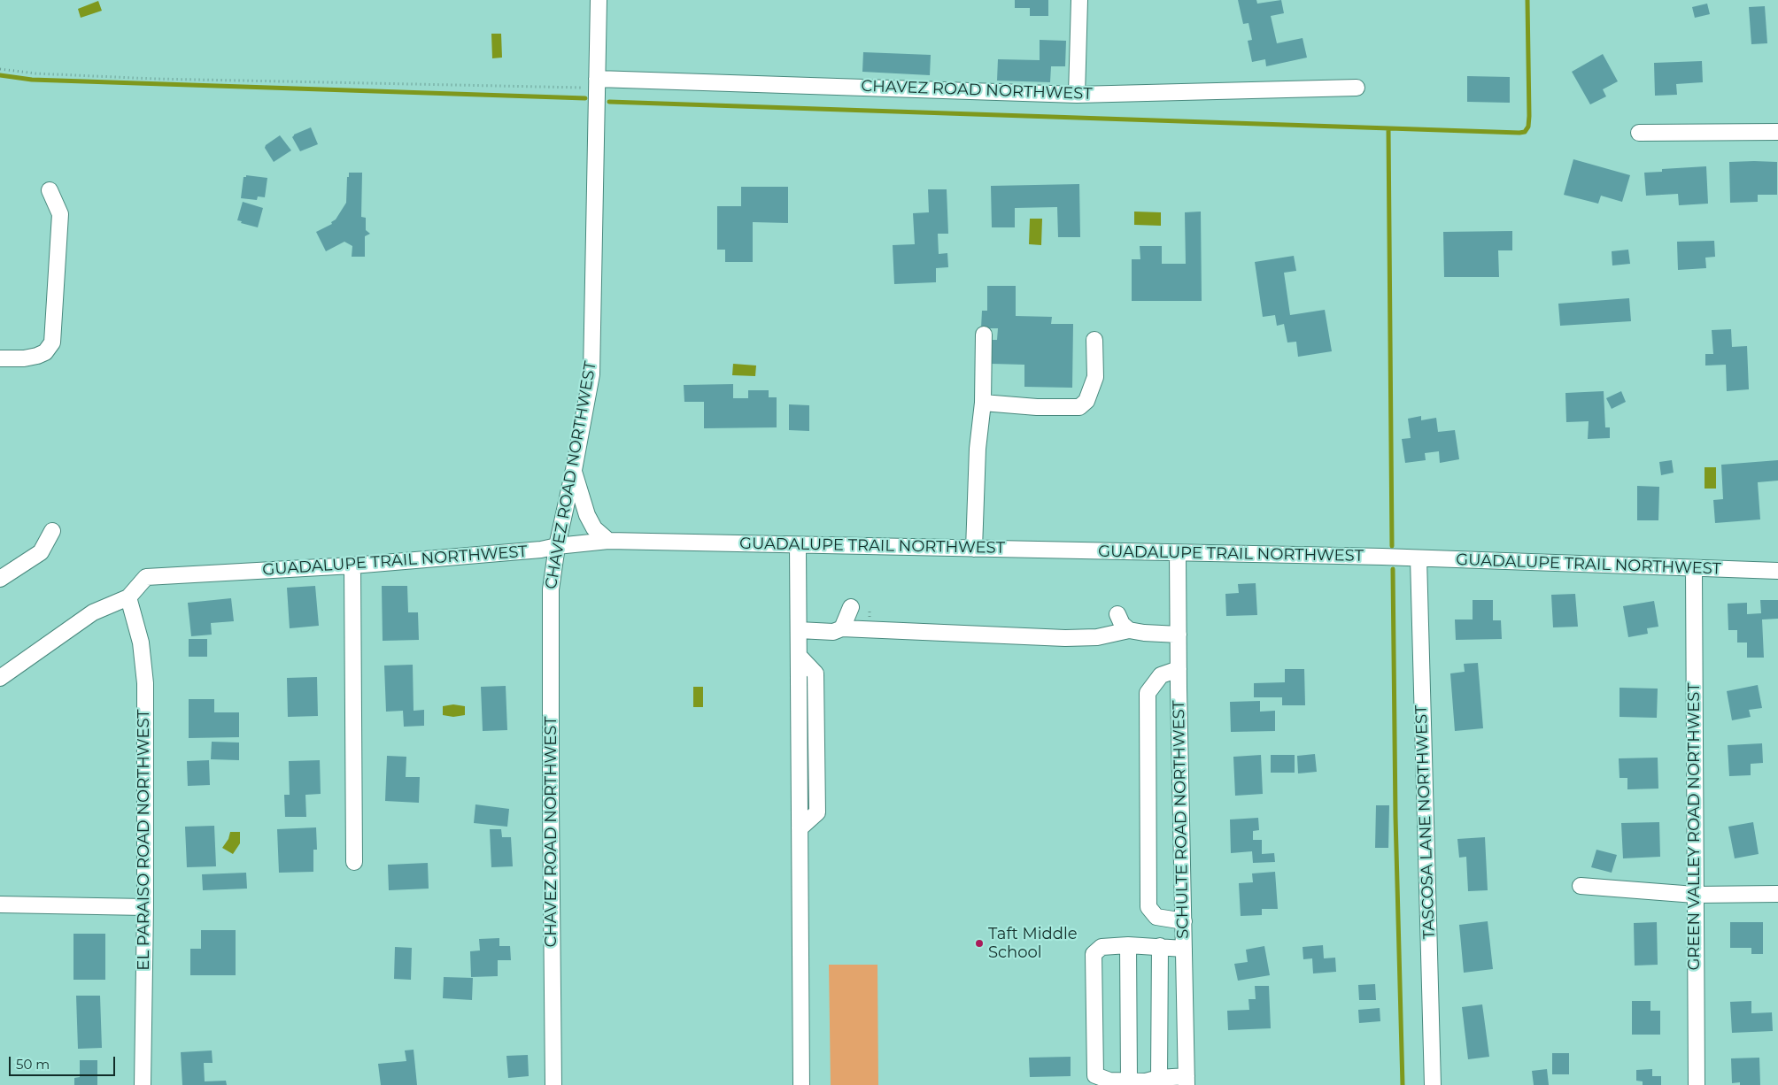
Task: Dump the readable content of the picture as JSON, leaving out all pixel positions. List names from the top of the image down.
{
  "streets": {
    "street": [
      "CHAVEZ ROAD NORTHWEST",
      "GUADALUPE TRAIL NORTHWEST",
      "SCHULTE ROAD NORTHWEST",
      "TASCOSA LANE NORTHWEST",
      "GREEN VALLEY ROAD NORTHWEST",
      "EL PARAISO ROAD NORTHWEST"
    ]
  },
  "crossings": [
    ["CHAVEZ ROAD NORTHWEST", "GUADALUPE TRAIL NORTHWEST"],
    ["GUADALUPE TRAIL NORTHWEST", "SCHULTE ROAD NORTHWEST"],
    ["GUADALUPE TRAIL NORTHWEST", "TASCOSA LANE NORTHWEST"],
    ["GUADALUPE TRAIL NORTHWEST", "GREEN VALLEY ROAD NORTHWEST"],
    ["GUADALUPE TRAIL NORTHWEST", "EL PARAISO ROAD NORTHWEST"]
  ],
  "places": ["Taft Middle School"],
  "scale_bar": "50 m"
}
